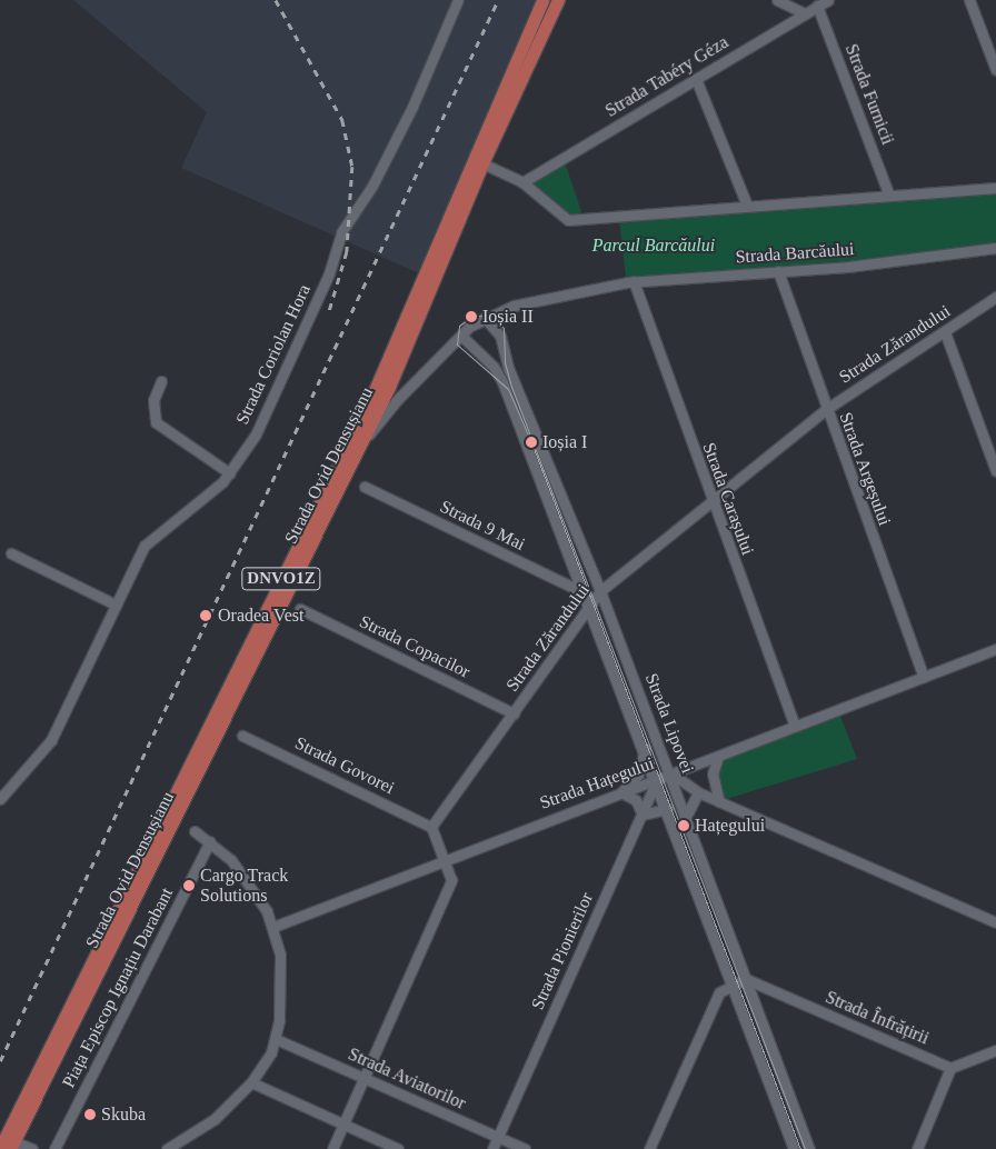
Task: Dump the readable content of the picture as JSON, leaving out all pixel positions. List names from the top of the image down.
{
  "streets": {
    "main road": ["Strada Ovid Densușianu", "DNVO1Z"],
    "street": [
      "Strada Tabéry Géza",
      "Strada Furnicii",
      "Strada Barcăului",
      "Strada Zărandului",
      "Strada Coriolan Hora",
      "Strada Argeșului",
      "Strada Carașului",
      "Strada 9 Mai",
      "Strada Copacilor",
      "Strada Lipovei",
      "Strada Govorei",
      "Strada Hațegului",
      "Strada Pionierilor",
      "Piața Episcop Ignațiu Darabant",
      "Strada Înfrățirii",
      "Strada Aviatorilor"
    ]
  },
  "crossings": [
    ["Strada Tabéry Géza", "Strada Furnicii"],
    ["Strada Barcăului", "Strada Ovid Densușianu"],
    ["Strada Barcăului", "Strada Argeșului"],
    ["Strada Barcăului", "Strada Carașului"],
    ["Strada Barcăului", "Strada Lipovei"],
    ["Strada Zărandului", "Strada Argeșului"],
    ["Strada Zărandului", "Strada Carașului"],
    ["Strada Zărandului", "Strada Copacilor"],
    ["Strada Zărandului", "Strada Lipovei"],
    ["Strada Zărandului", "Strada Govorei"],
    ["Strada Argeșului", "Strada Hațegului"],
    ["Strada Carașului", "Strada Hațegului"],
    ["Strada 9 Mai", "Strada Lipovei"],
    ["Strada Lipovei", "Strada Hațegului"],
    ["Strada Lipovei", "Strada Pionierilor"],
    ["Strada Lipovei", "Strada Înfrățirii"],
    ["Strada Hațegului", "Strada Pionierilor"],
    ["Strada Pionierilor", "Strada Aviatorilor"]
  ],
  "parks": ["Parcul Barcăului"],
  "places": [
    "Ioșia II",
    "Ioșia I",
    "Oradea Vest",
    "Hațegului",
    "Cargo Track Solutions",
    "Skuba"
  ]
}
